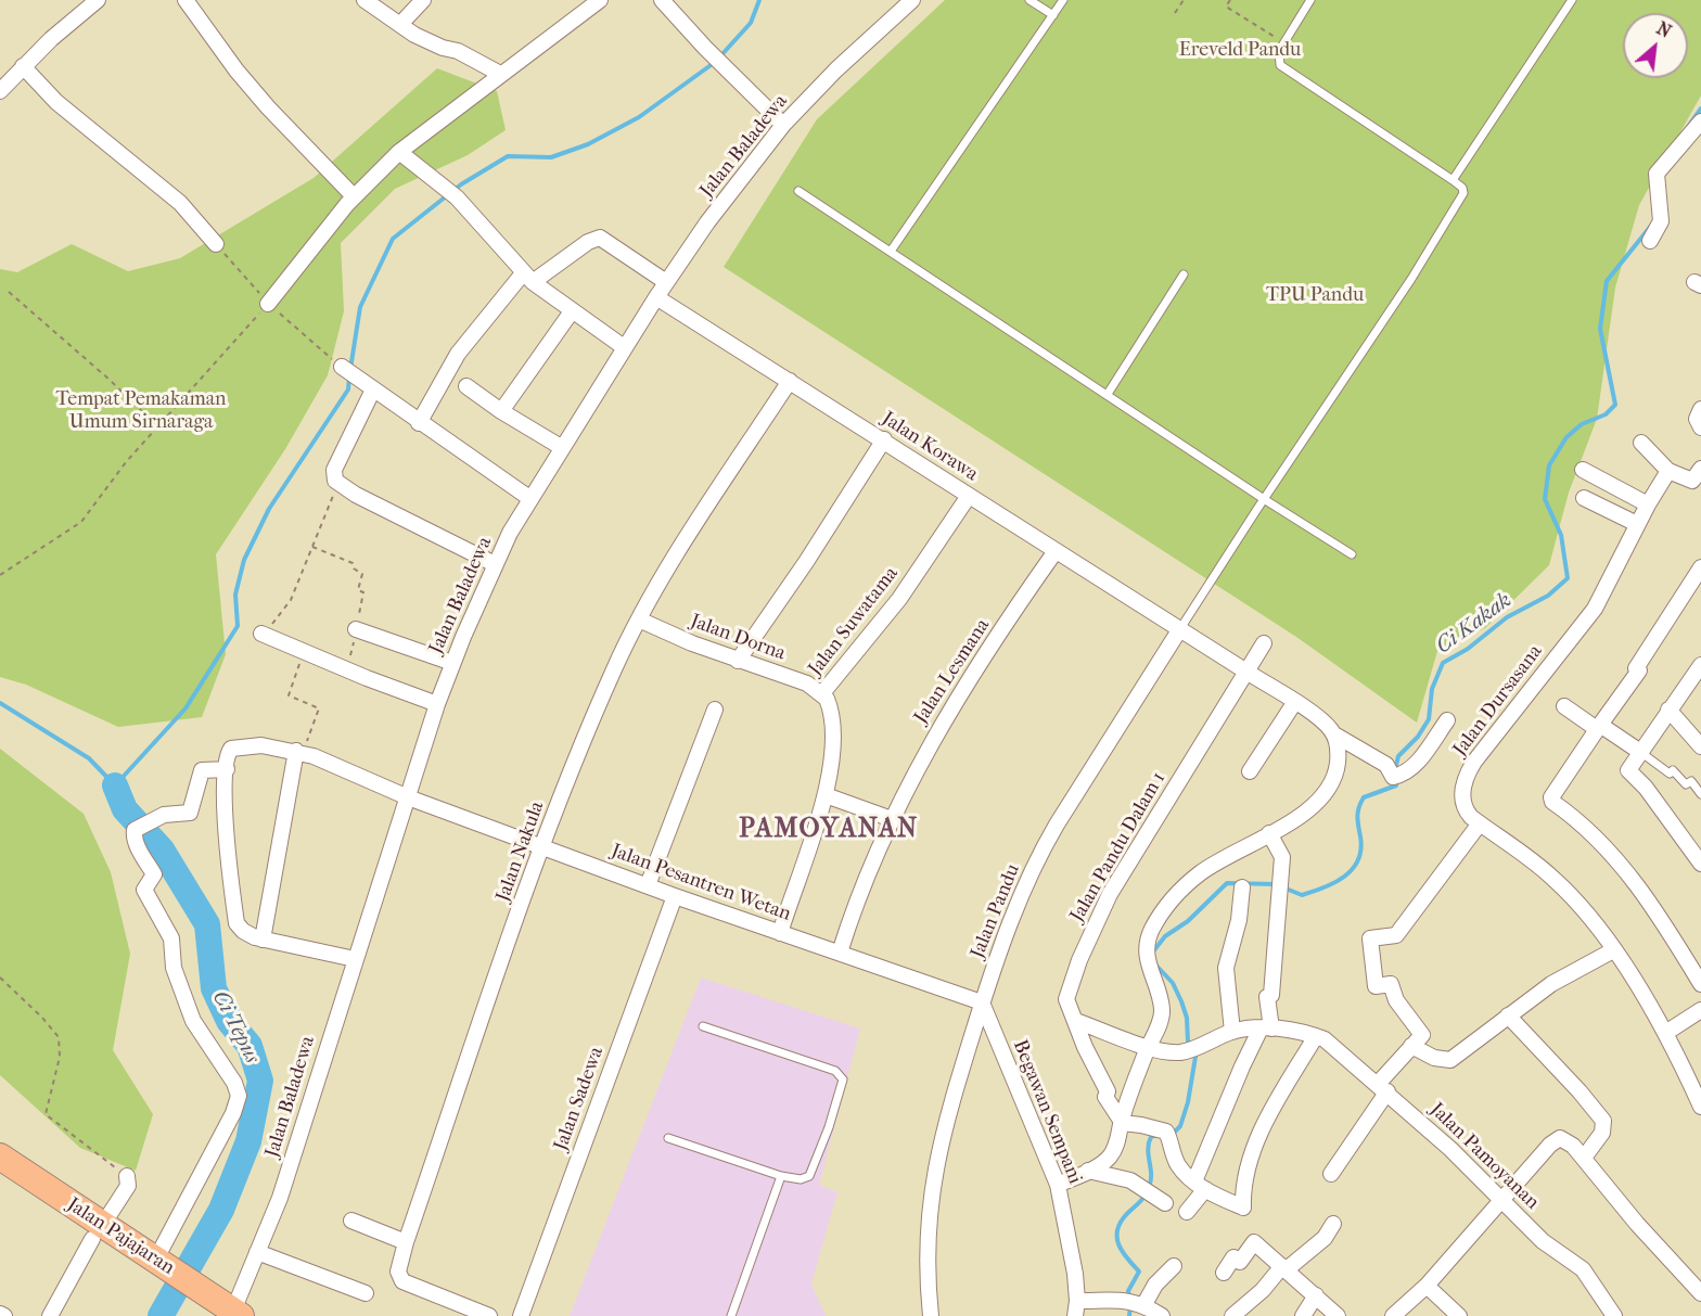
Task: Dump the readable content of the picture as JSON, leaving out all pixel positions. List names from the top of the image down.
{
  "streets": {
    "highway": ["Jalan Pajajaran"],
    "street": [
      "Jalan Baladewa",
      "Jalan Korawa",
      "Jalan Suwatama",
      "Jalan Dorna",
      "Jalan Lesmana",
      "Jalan Dursasana",
      "Jalan Pandu Dalam 1",
      "Jalan Nakula",
      "Jalan Pesantren Wetan",
      "Jalan Pandu",
      "Jalan Sadewa",
      "Begawan Sempani",
      "Jalan Pamoyanan"
    ]
  },
  "crossings": [
    ["Jalan Baladewa", "Jalan Korawa"],
    ["Jalan Baladewa", "Jalan Pesantren Wetan"],
    ["Jalan Baladewa", "Jalan Pajajaran"],
    ["Jalan Korawa", "Jalan Suwatama"],
    ["Jalan Korawa", "Jalan Lesmana"],
    ["Jalan Korawa", "Jalan Nakula"],
    ["Jalan Korawa", "Jalan Pandu"],
    ["Jalan Suwatama", "Jalan Dorna"],
    ["Jalan Suwatama", "Jalan Pesantren Wetan"],
    ["Jalan Dorna", "Jalan Nakula"],
    ["Jalan Lesmana", "Jalan Pesantren Wetan"],
    ["Jalan Nakula", "Jalan Pesantren Wetan"],
    ["Jalan Pesantren Wetan", "Jalan Pandu"],
    ["Jalan Pesantren Wetan", "Jalan Sadewa"],
    ["Jalan Pesantren Wetan", "Begawan Sempani"],
    ["Jalan Pandu", "Begawan Sempani"]
  ],
  "districts": ["PAMOYANAN"],
  "water": ["Ci Kakak", "Ci Tepus"],
  "parks": ["Ereveld Pandu", "TPU Pandu", "Tempat Pemakaman Umum Sirnaraga"],
  "north": "top right"
}
